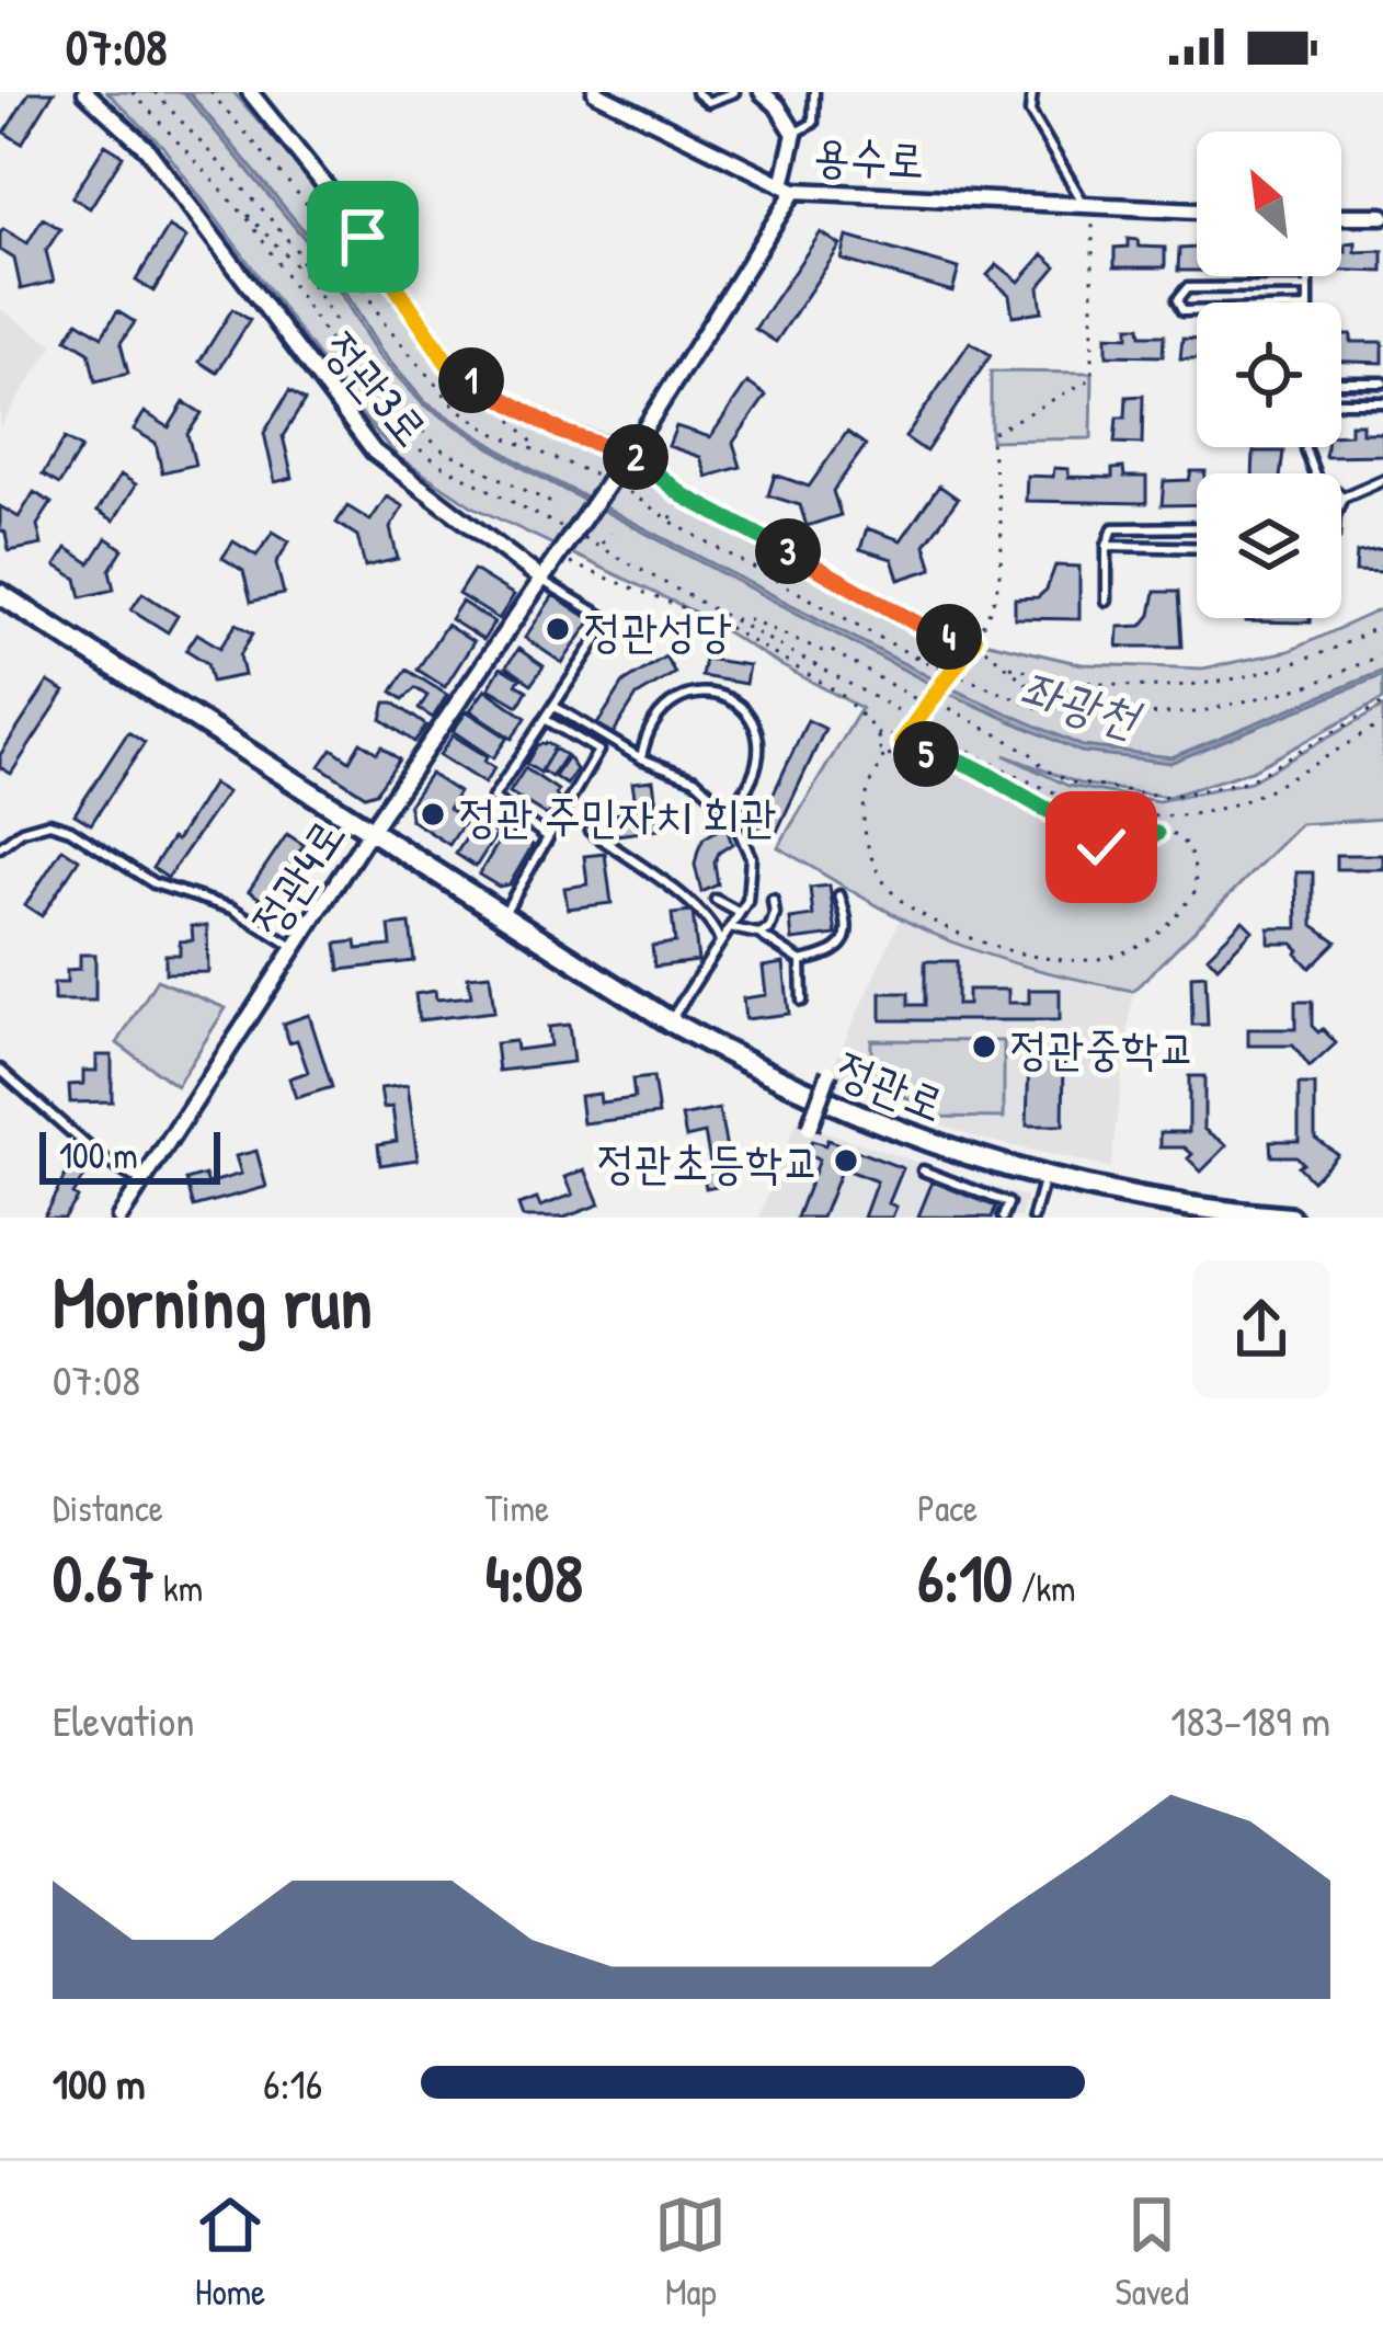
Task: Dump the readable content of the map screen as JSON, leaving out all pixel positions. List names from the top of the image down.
{
  "streets": {
    "street": [
      "용수로",
      "정관3로",
      "정관4로",
      "정관로"
    ]
  },
  "crossings": [
    ["정관3로", "정관4로"],
    ["정관4로", "정관로"]
  ],
  "water": ["좌광천"],
  "places": [
    "정관성당",
    "정관 주민자치 회관",
    "정관중학교",
    "정관초등학교"
  ],
  "scale_bar": "100 m",
  "north": "top left",
  "page": {
    "status": "07:08",
    "pins": [
      "1",
      "2",
      "3",
      "4",
      "5"
    ],
    "scale": "100 m",
    "heading": ["Morning run", "07:08"],
    "stats": [
      ["Distance", "0.67 km"],
      ["Time", "4:08"],
      ["Pace", "6:10 /km"]
    ],
    "chart": ["Elevation", "183–189 m"],
    "list": [
      {
        "name": "100 m",
        "note": "6:16"
      }
    ],
    "tabs": ["Home", "Map", "Saved"]
  }
}
